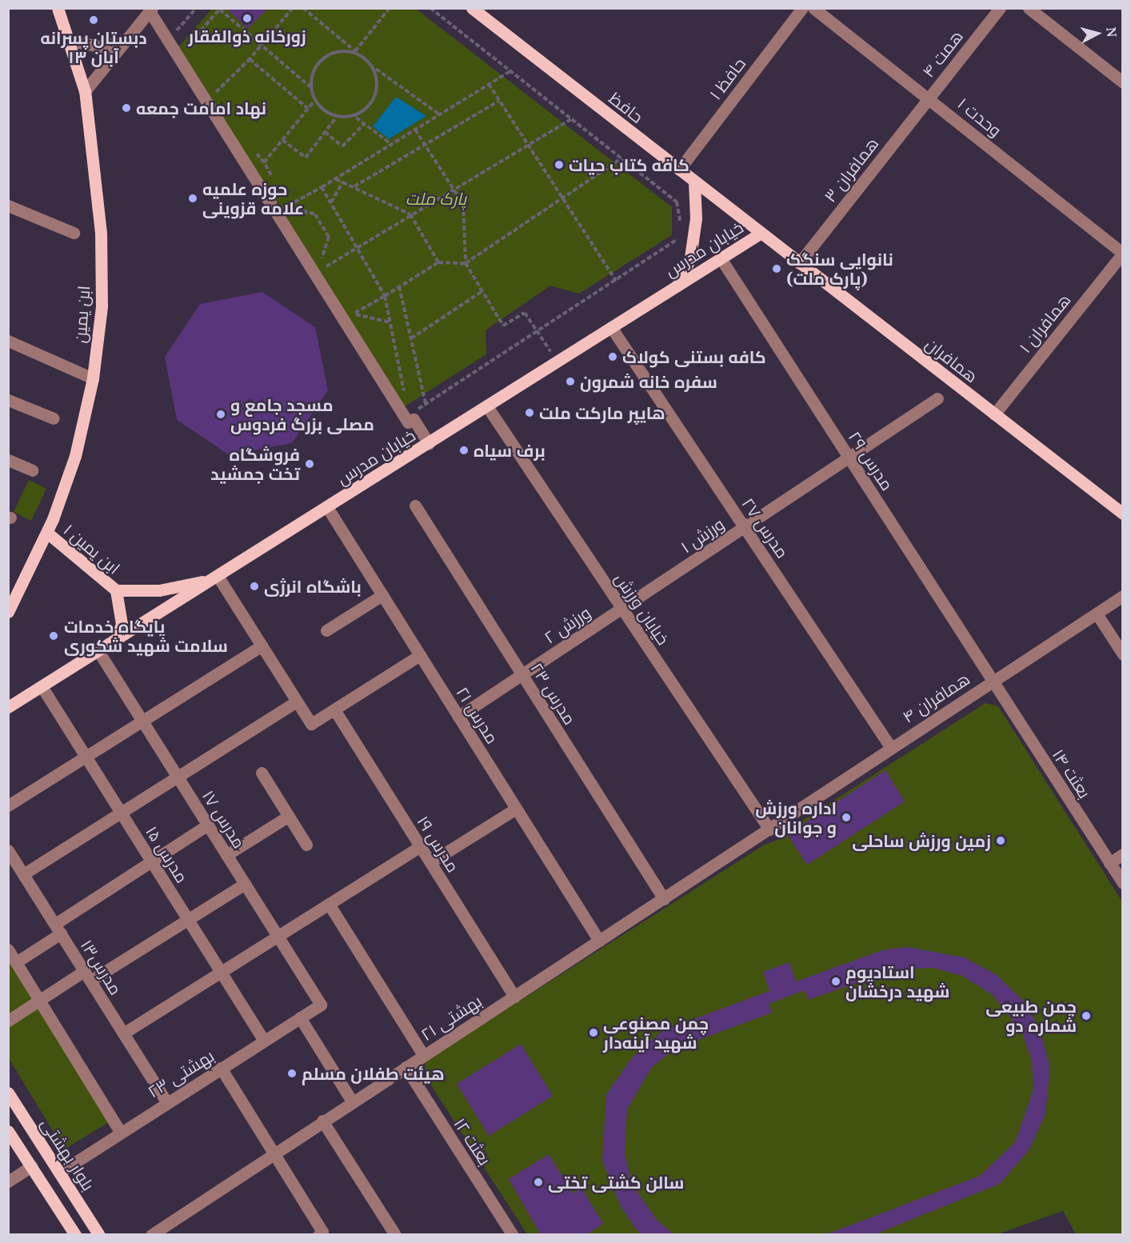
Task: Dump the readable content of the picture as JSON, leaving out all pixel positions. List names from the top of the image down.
{
  "streets": {
    "main road": [
      "حافظ",
      "خیابان مدرس",
      "ابن یمین",
      "همافران",
      "ابن یمین ۱",
      "بلوار بهشتی"
    ],
    "street": [
      "همت ۴",
      "حافظ ۱",
      "وحدت ۱",
      "همافران ۳",
      "همافران ۱",
      "مدرس ۲۹",
      "مدرس ۲۷",
      "ورزش ۱",
      "خیابان ورزش",
      "ورزش ۲",
      "مدرس ۲۳",
      "همافران ۴",
      "مدرس ۲۱",
      "بعثت ۱۴",
      "مدرس ۱۷",
      "مدرس ۱۹",
      "مدرس ۱۵",
      "مدرس۱۳",
      "بهشتی ۲۱",
      "بهشتی ۲۳",
      "بعثت ۱۲"
    ]
  },
  "crossings": [
    ["همت ۴", "وحدت ۱"],
    ["همت ۴", "همافران ۳"],
    ["حافظ ۱", "حافظ"],
    ["حافظ", "خیابان مدرس"],
    ["حافظ", "همافران"],
    ["وحدت ۱", "همافران ۳"],
    ["وحدت ۱", "همافران ۱"],
    ["همافران ۳", "همافران"],
    ["خیابان مدرس", "همافران"],
    ["خیابان مدرس", "مدرس ۲۹"],
    ["خیابان مدرس", "مدرس ۲۷"],
    ["خیابان مدرس", "خیابان ورزش"],
    ["خیابان مدرس", "مدرس ۲۱"],
    ["خیابان مدرس", "مدرس ۱۷"],
    ["خیابان مدرس", "مدرس ۱۵"],
    ["ابن یمین", "ابن یمین ۱"],
    ["همافران ۱", "همافران"],
    ["مدرس ۲۹", "ورزش ۱"],
    ["مدرس ۲۹", "همافران ۴"],
    ["مدرس ۲۹", "بعثت ۱۴"],
    ["مدرس ۲۷", "ورزش ۱"],
    ["مدرس ۲۷", "همافران ۴"],
    ["ورزش ۱", "خیابان ورزش"],
    ["ورزش ۱", "ورزش ۲"],
    ["خیابان ورزش", "ورزش ۲"],
    ["خیابان ورزش", "همافران ۴"],
    ["خیابان ورزش", "بهشتی ۲۱"],
    ["ورزش ۲", "مدرس ۲۳"],
    ["ورزش ۲", "مدرس ۲۱"],
    ["مدرس ۲۳", "بهشتی ۲۱"],
    ["همافران ۴", "بعثت ۱۴"],
    ["همافران ۴", "بهشتی ۲۱"],
    ["مدرس ۲۱", "بهشتی ۲۱"],
    ["مدرس ۱۷", "بهشتی ۲۳"],
    ["مدرس ۱۹", "بهشتی ۲۱"],
    ["مدرس ۱۵", "بهشتی ۲۳"],
    ["مدرس۱۳", "بهشتی ۲۳"],
    ["بهشتی ۲۱", "بعثت ۱۲"],
    ["بهشتی ۲۳", "بلوار بهشتی"]
  ],
  "parks": ["پارک ملت"],
  "places": [
    "زورخانه ذوالفقار",
    "دبستان پسرانه ۱۳ آبان",
    "نهاد امامت جمعه",
    "کافه کتاب حیات",
    "حوزه علمیه علامه قزوینی",
    "نانوایی سنگک (پارک ملت)",
    "کافه بستنی کولاک",
    "سفره خانه شمرون",
    "هایپر مارکت ملت",
    "مسجد جامع و مصلی بزرگ فردوس",
    "برف سیاه",
    "فروشگاه تخت جمشید",
    "باشگاه انرژی",
    "پایگاه خدمات سلامت شهید شکوری",
    "اداره ورزش و جوانان",
    "زمین ورزش ساحلی",
    "استادیوم شهید درخشان",
    "چمن طبیعی شماره دو",
    "چمن مصنوعی شهید آینه‌دار",
    "هيئت طفلان مسلم",
    "سالن کشتی تختی"
  ],
  "north": "right"
}
